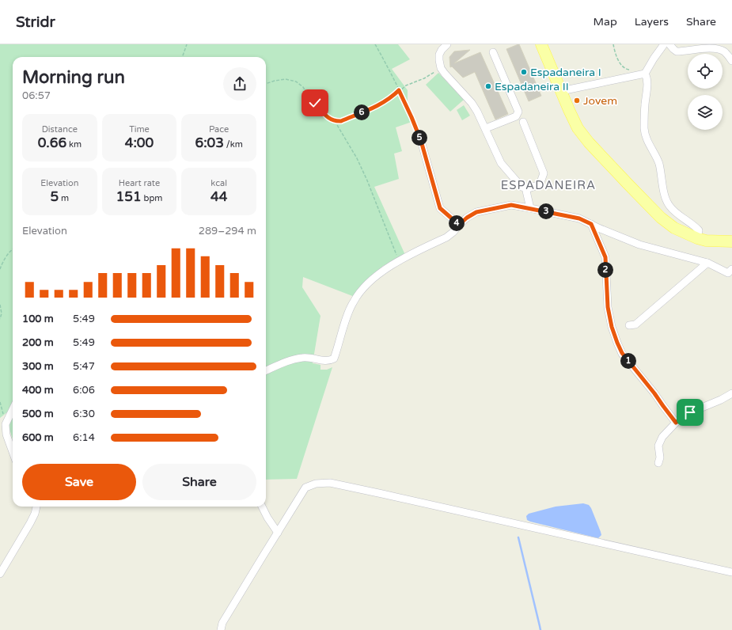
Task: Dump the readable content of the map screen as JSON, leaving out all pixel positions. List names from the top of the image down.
{
  "districts": ["ESPADANEIRA"],
  "places": ["Espadaneira I", "Espadaneira II", "Jovem"],
  "page": {
    "header": "Stridr",
    "nav": ["Map", "Layers", "Share"],
    "heading": ["Morning run", "06:57"],
    "pins": [
      "6",
      "5",
      "3",
      "4",
      "2",
      "1"
    ],
    "stats": [
      ["Distance", "0.66 km"],
      ["Time", "4:00"],
      ["Pace", "6:03 /km"],
      ["Elevation", "5 m"],
      ["Heart rate", "151 bpm"],
      ["kcal", "44"]
    ],
    "chart": ["Elevation", "289–294 m"],
    "list": [
      {
        "name": "100 m",
        "note": "5:49"
      },
      {
        "name": "200 m",
        "note": "5:49"
      },
      {
        "name": "300 m",
        "note": "5:47"
      },
      {
        "name": "400 m",
        "note": "6:06"
      },
      {
        "name": "500 m",
        "note": "6:30"
      },
      {
        "name": "600 m",
        "note": "6:14"
      }
    ],
    "buttons": ["Save", "Share"]
  }
}
